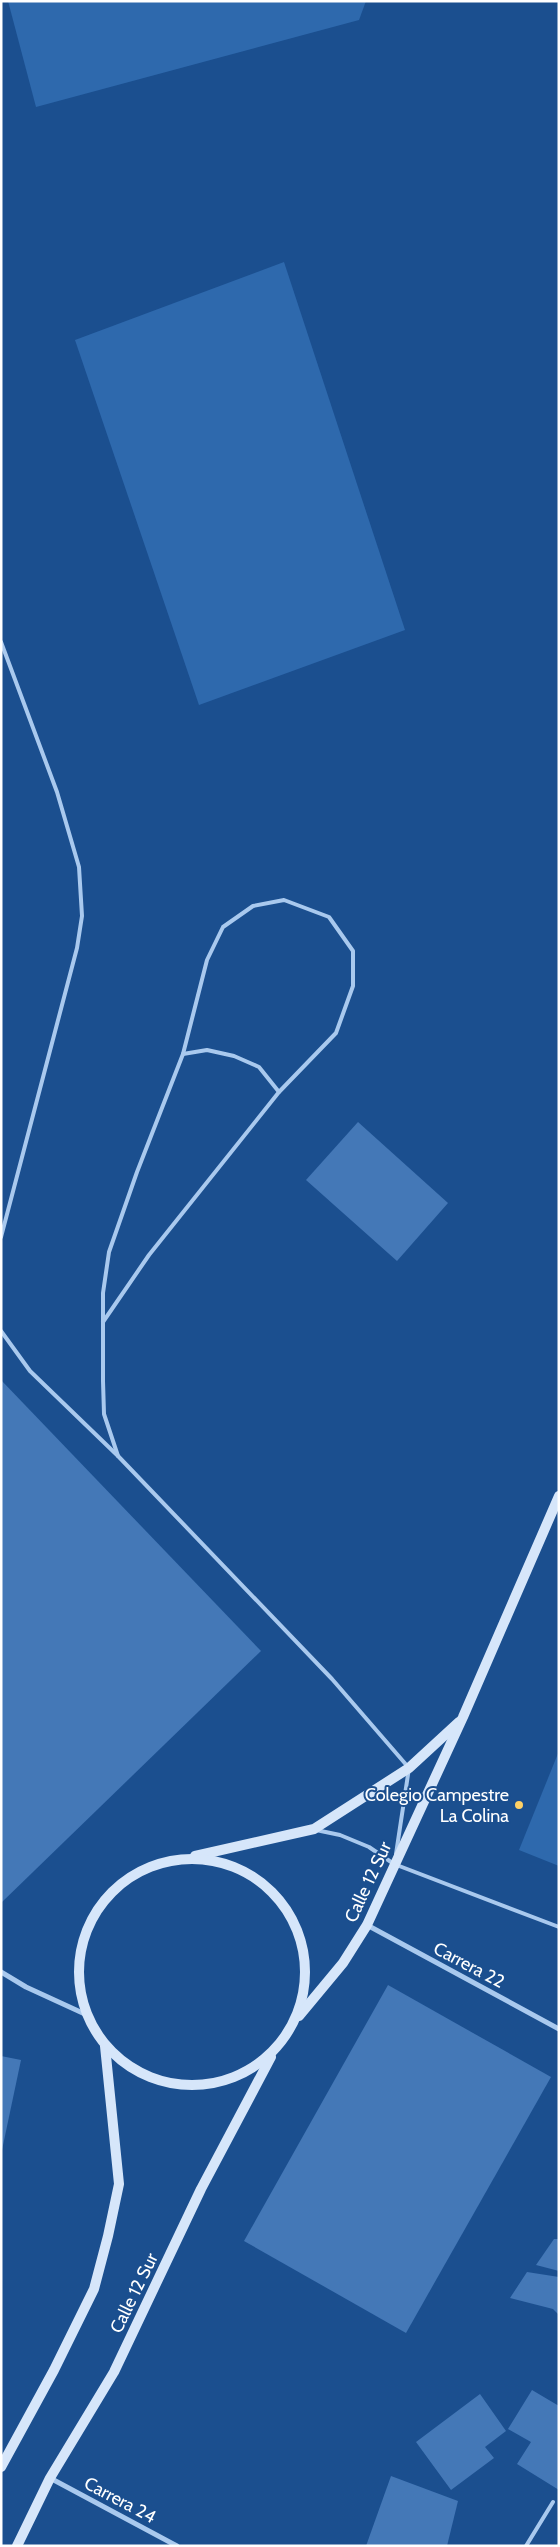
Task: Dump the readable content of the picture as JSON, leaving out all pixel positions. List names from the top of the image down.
{
  "streets": {
    "main road": ["Calle 12 Sur"],
    "street": ["Carrera 22", "Carrera 24"]
  },
  "crossings": [
    ["Calle 12 Sur", "Carrera 22"],
    ["Calle 12 Sur", "Carrera 24"]
  ],
  "places": ["Colegio Campestre La Colina"]
}
